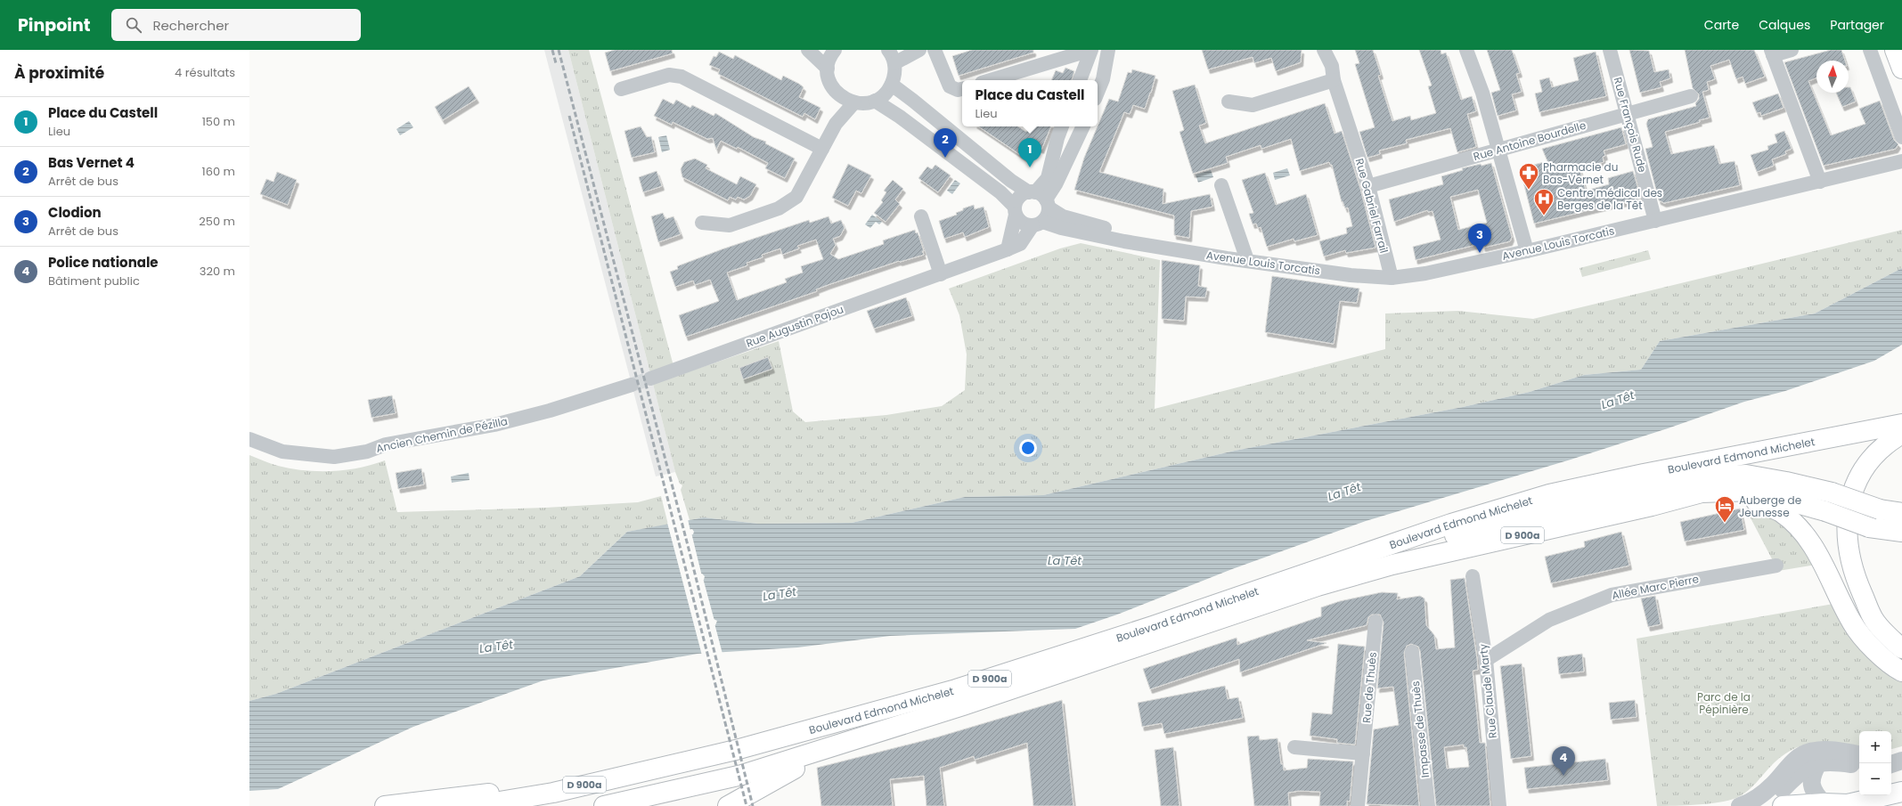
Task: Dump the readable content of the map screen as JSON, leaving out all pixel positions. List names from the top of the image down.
{
  "streets": {
    "main road": ["Boulevard Edmond Michelet", "D 900a"],
    "street": [
      "Rue François Rude",
      "Rue Antoine Bourdelle",
      "Rue Gabriel Farrail",
      "Avenue Louis Torcatis",
      "Rue Augustin Pajou",
      "Ancien Chemin de Pézilla",
      "Allée Marc Pierre",
      "Rue de Thuès",
      "Rue Claude Marty",
      "Impasse de Thuès"
    ]
  },
  "crossings": [
    ["Rue François Rude", "Rue Antoine Bourdelle"],
    ["Rue François Rude", "Avenue Louis Torcatis"],
    ["Rue Antoine Bourdelle", "Rue Gabriel Farrail"],
    ["Rue Gabriel Farrail", "Avenue Louis Torcatis"],
    ["Avenue Louis Torcatis", "Rue Augustin Pajou"],
    ["Boulevard Edmond Michelet", "D 900a"],
    ["Allée Marc Pierre", "Rue Claude Marty"]
  ],
  "water": ["La Têt"],
  "parks": ["Parc de la Pépinière"],
  "places": {
    "pharmacy": ["Pharmacie du Bas-Vernet"],
    "hospital": ["Centre médical des Berges de la Têt"],
    "hotel": ["Auberge de Jeunesse"]
  },
  "north": "top",
  "page": {
    "header": "Pinpoint",
    "search": "Rechercher",
    "nav": ["Carte", "Calques", "Partager"],
    "heading": ["À proximité", "4 résultats"],
    "popup": ["Place du Castell", "Lieu"],
    "list": [
      {
        "mark": "1",
        "name": "Place du Castell",
        "note": "Lieu",
        "value": "150 m"
      },
      {
        "mark": "2",
        "name": "Bas Vernet 4",
        "note": "Arrêt de bus",
        "value": "160 m"
      },
      {
        "mark": "3",
        "name": "Clodion",
        "note": "Arrêt de bus",
        "value": "250 m"
      },
      {
        "mark": "4",
        "name": "Police nationale",
        "note": "Bâtiment public",
        "value": "320 m"
      }
    ],
    "pins": [
      "2",
      "1",
      "3",
      "4"
    ],
    "map_buttons": ["+", "−"]
  }
}
